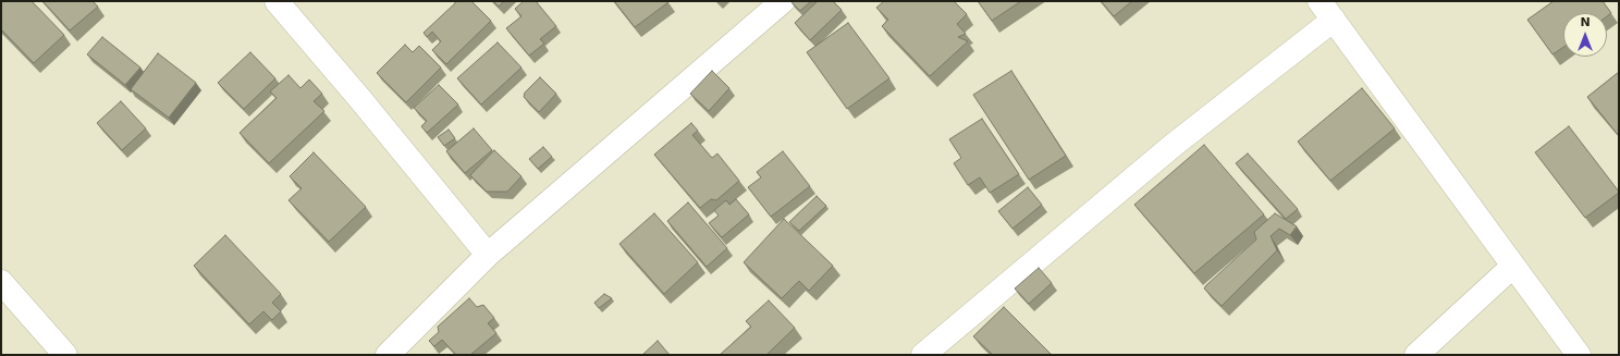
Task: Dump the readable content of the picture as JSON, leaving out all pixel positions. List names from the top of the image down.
{
  "north": "top"
}
